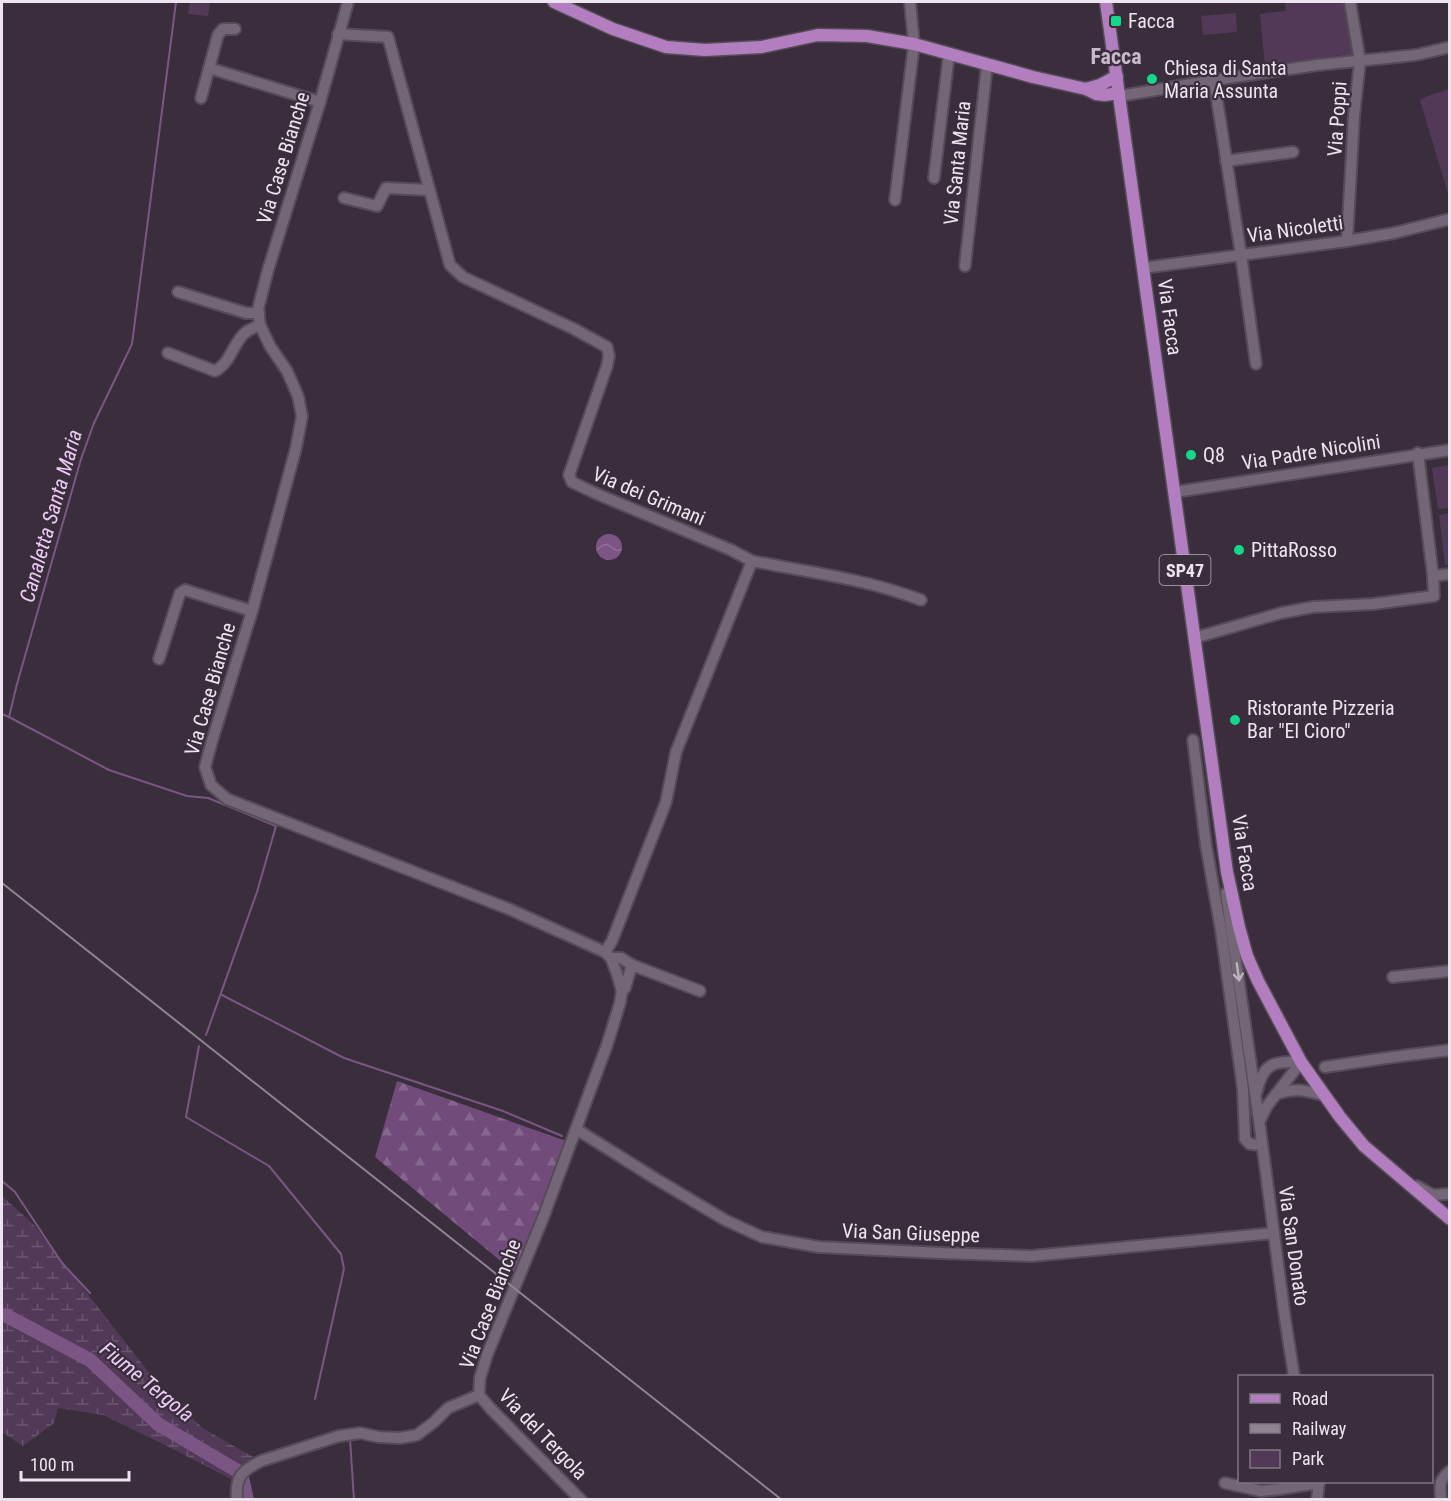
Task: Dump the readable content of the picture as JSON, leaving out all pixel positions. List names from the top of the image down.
{
  "streets": {
    "main road": ["Via Facca", "SP47"],
    "street": [
      "Via Poppi",
      "Via Case Bianche",
      "Via Santa Maria",
      "Via Nicoletti",
      "Via Padre Nicolini",
      "Via dei Grimani",
      "Via San Giuseppe",
      "Via San Donato",
      "Via del Tergola"
    ]
  },
  "crossings": [
    ["Via Poppi", "Via Nicoletti"],
    ["Via Case Bianche", "Via dei Grimani"],
    ["Via Case Bianche", "Via San Giuseppe"],
    ["Via Case Bianche", "Via del Tergola"],
    ["Via Nicoletti", "Via Facca"],
    ["Via Facca", "Via Padre Nicolini"],
    ["Via Facca", "SP47"],
    ["Via Facca", "Via San Donato"],
    ["SP47", "Via San Donato"],
    ["Via San Giuseppe", "Via San Donato"]
  ],
  "districts": ["Facca"],
  "water": ["Canaletta Santa Maria", "Fiume Tergola"],
  "places": {
    "transit": ["Facca"],
    "other": [
      "Chiesa di Santa Maria Assunta",
      "Q8",
      "PittaRosso",
      "Ristorante Pizzeria Bar \"El Cioro\""
    ]
  },
  "legend": ["Road", "Railway", "Park"],
  "scale_bar": "100 m"
}
